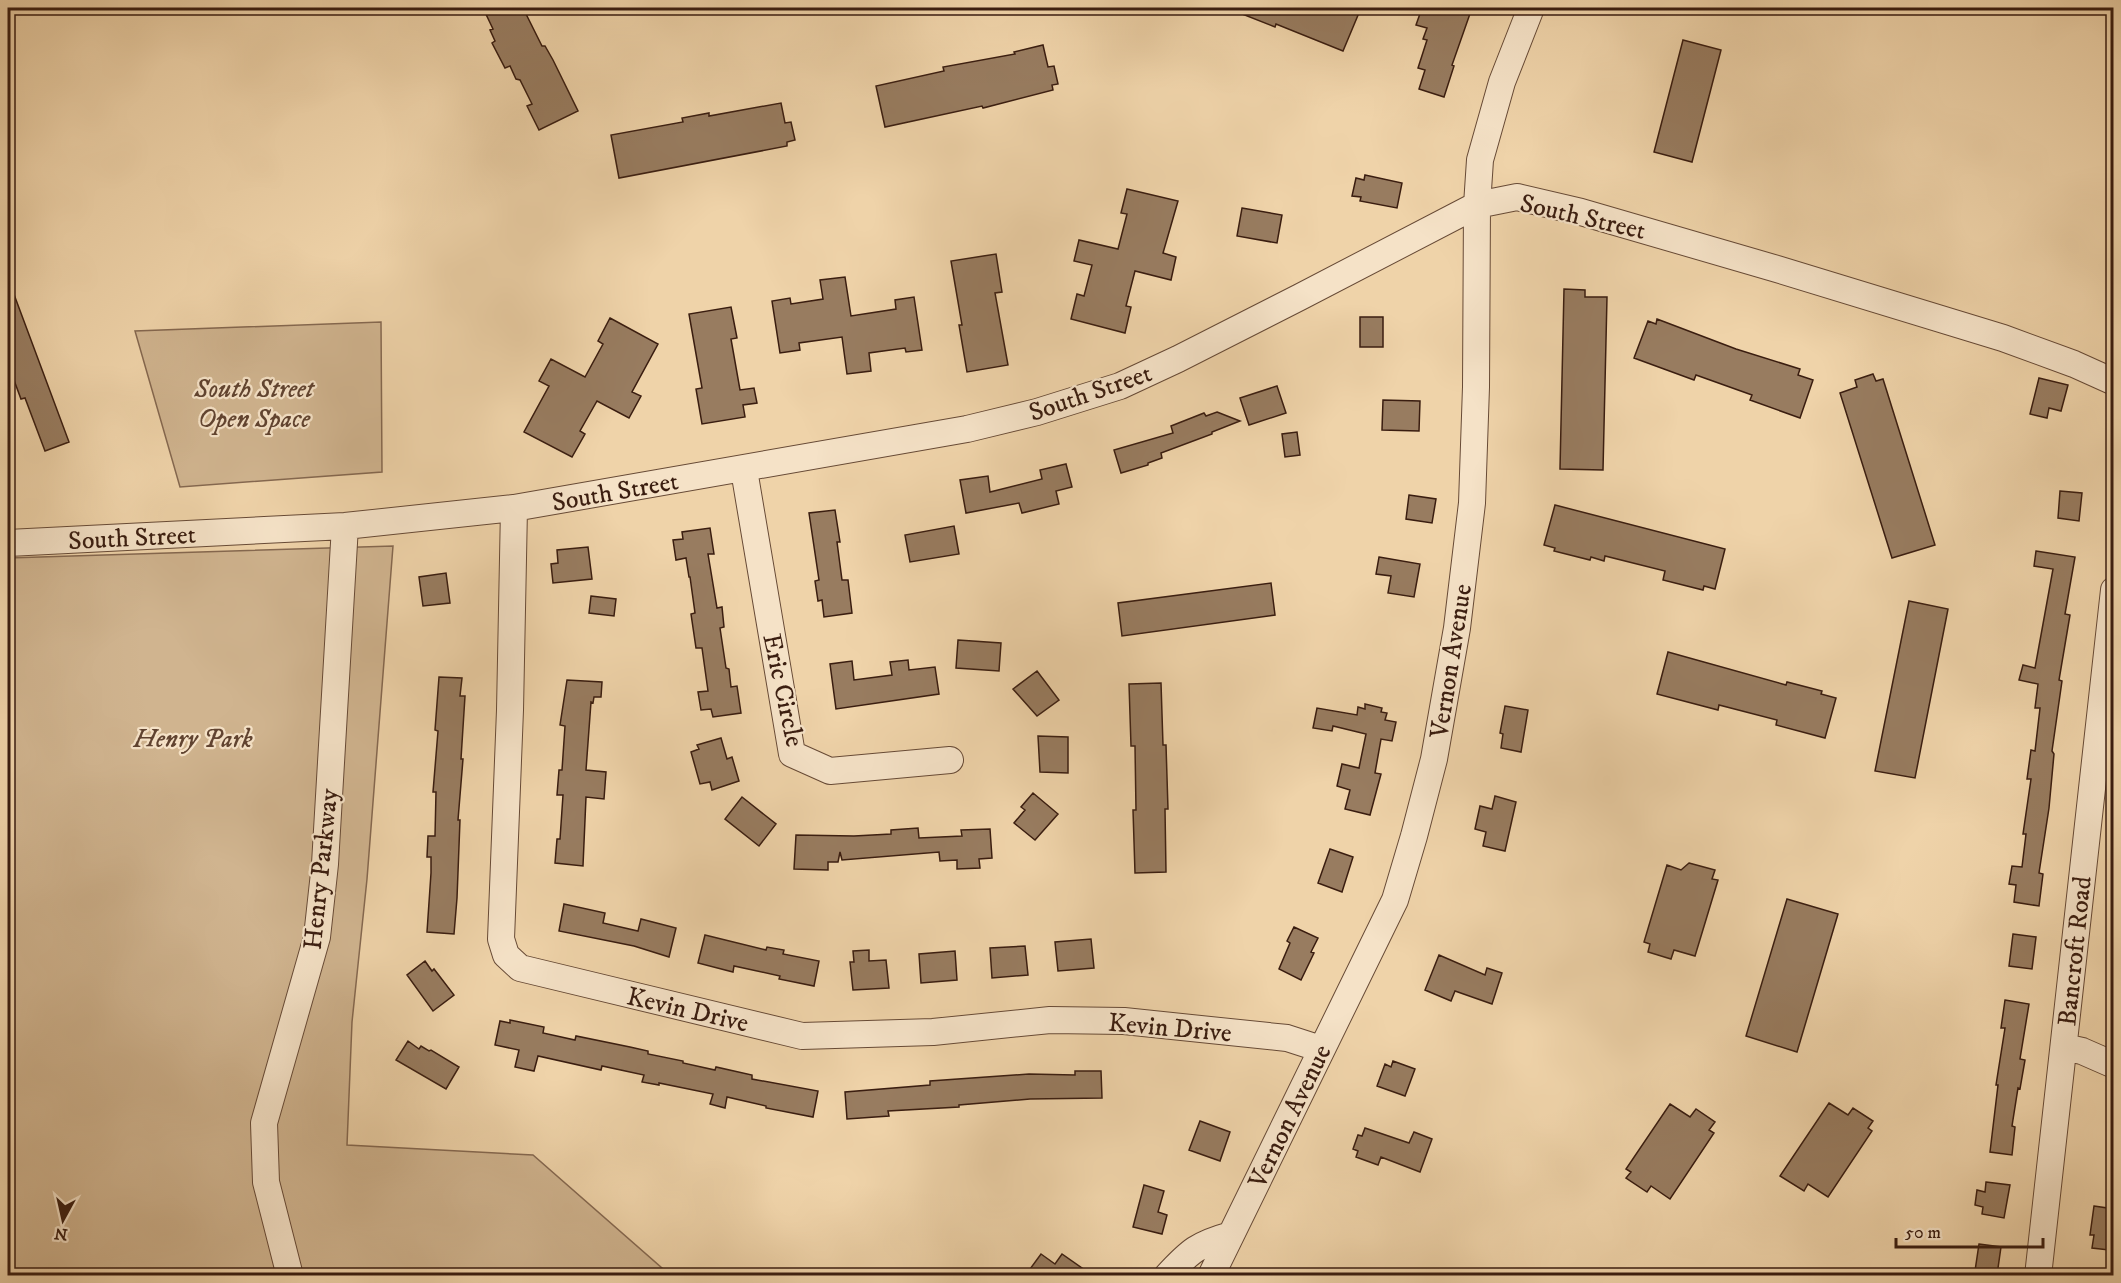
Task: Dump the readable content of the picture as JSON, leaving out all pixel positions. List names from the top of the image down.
{
  "streets": {
    "street": [
      "South Street",
      "Vernon Avenue",
      "Eric Circle",
      "Henry Parkway",
      "Bancroft Road",
      "Kevin Drive"
    ]
  },
  "crossings": [
    ["South Street", "Vernon Avenue"],
    ["South Street", "Eric Circle"],
    ["South Street", "Henry Parkway"],
    ["South Street", "Kevin Drive"],
    ["Vernon Avenue", "Kevin Drive"]
  ],
  "parks": ["South Street Open Space", "Henry Park"],
  "scale_bar": "50 m",
  "north": "bottom"
}
